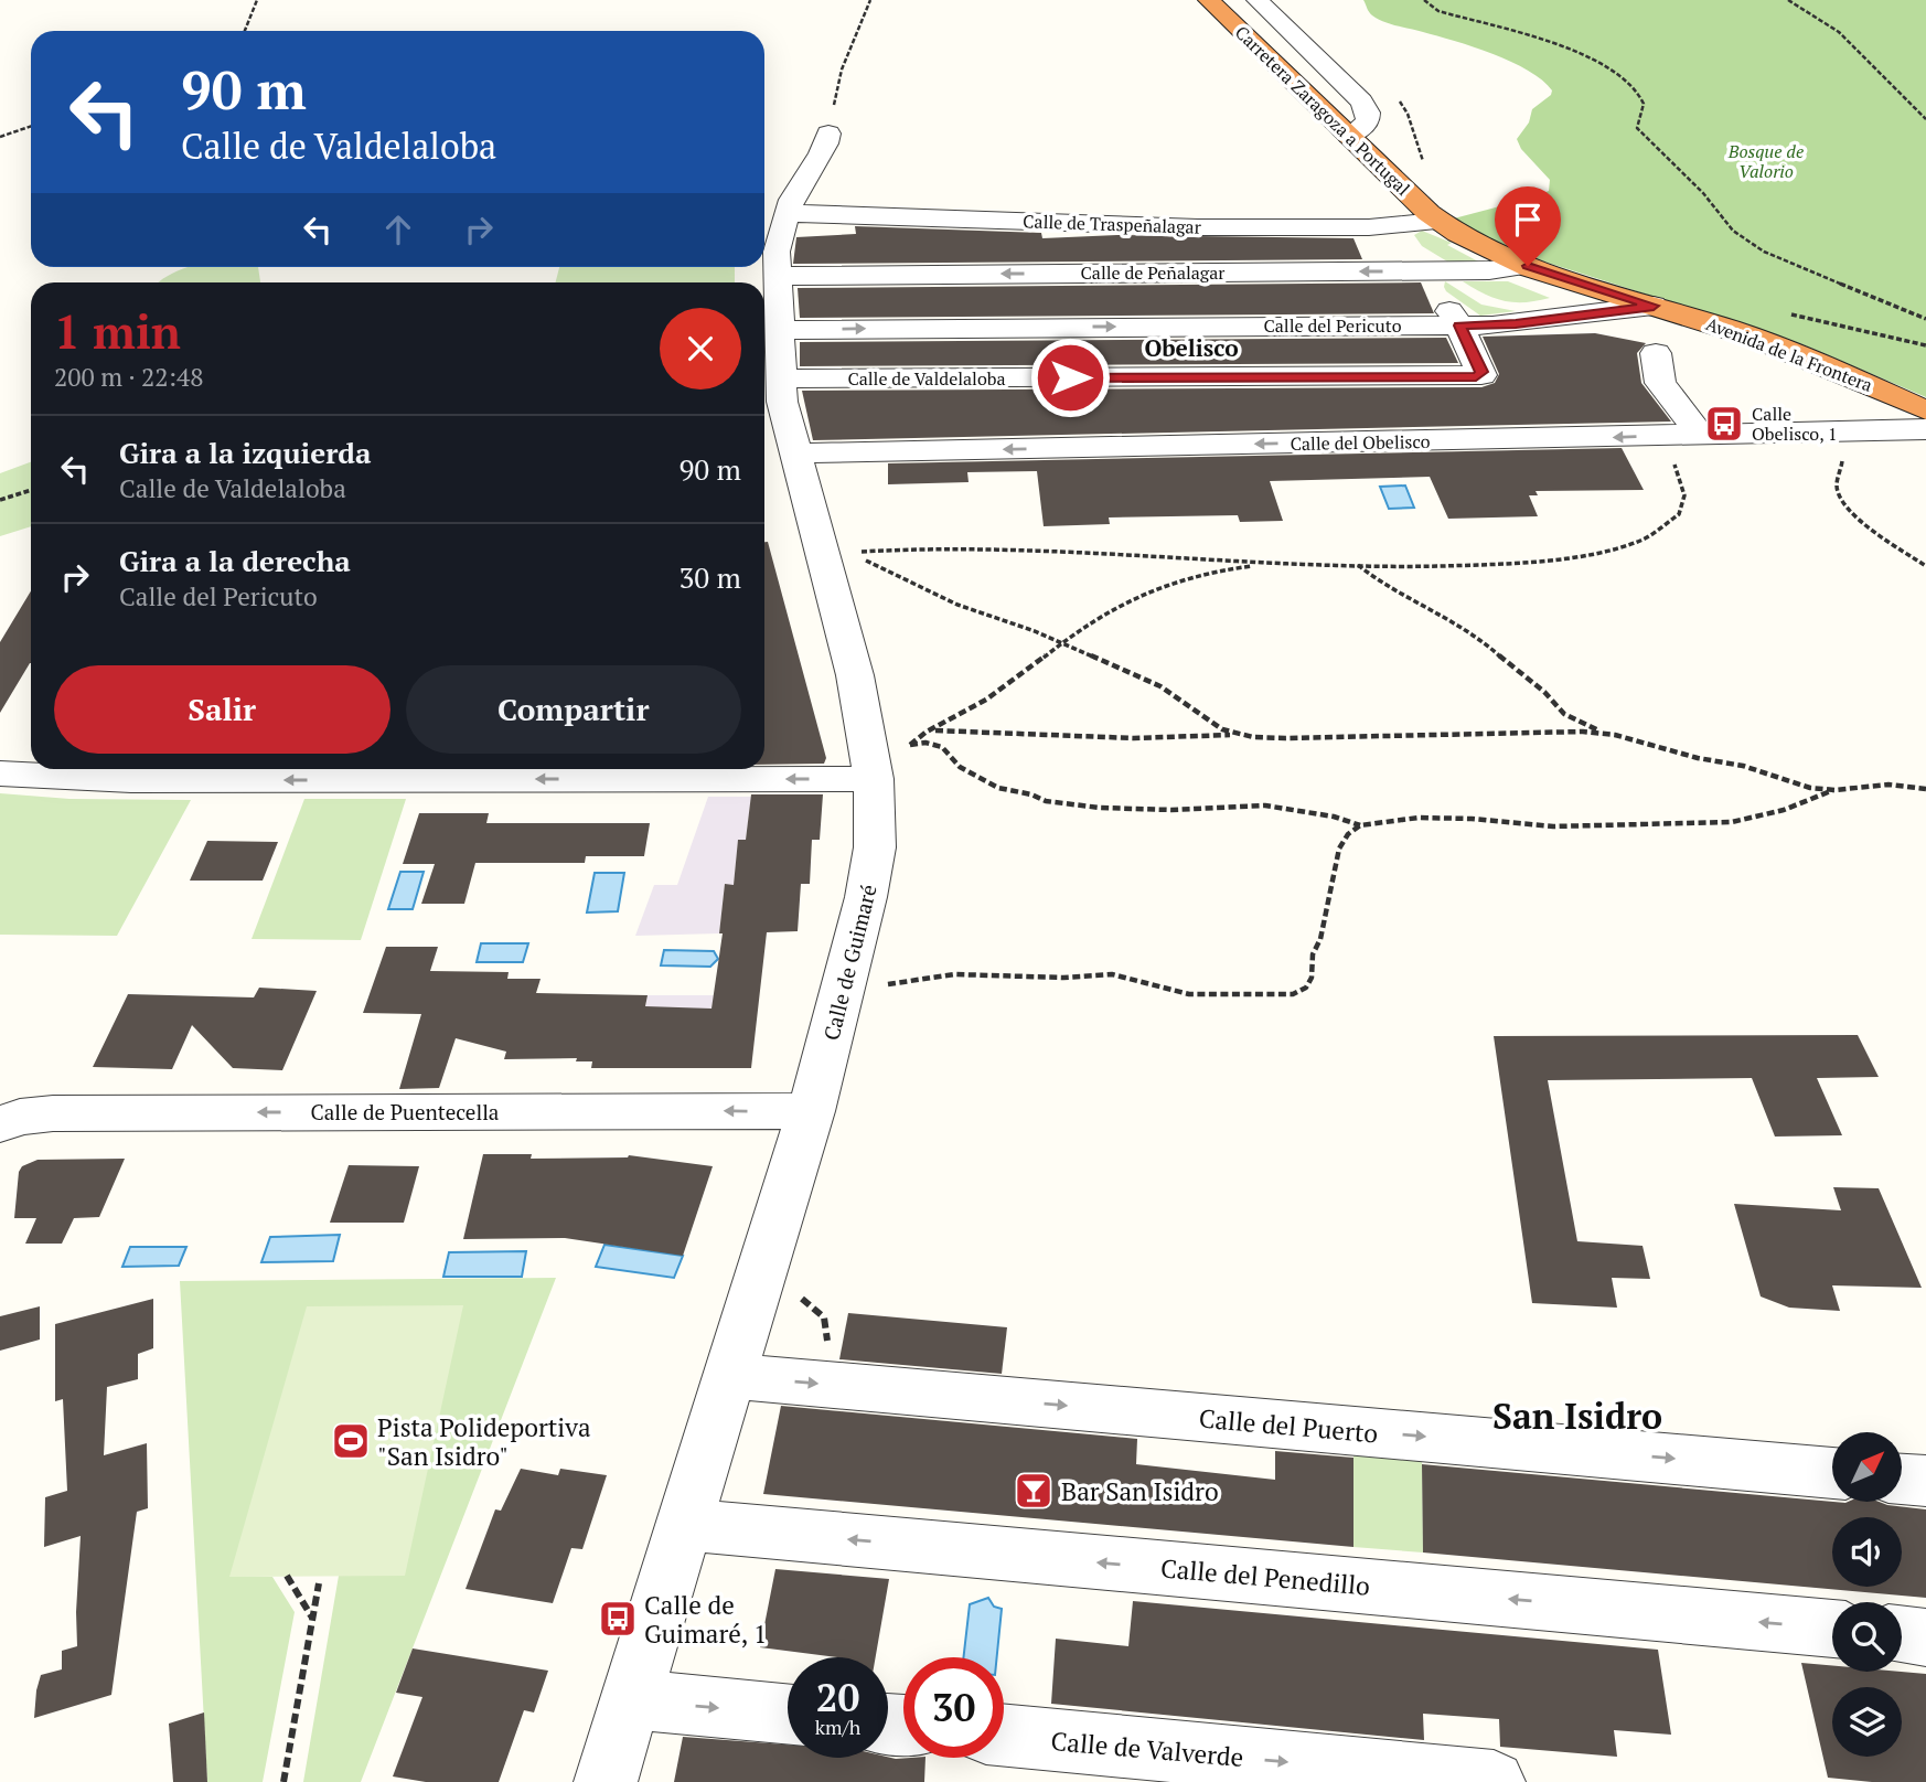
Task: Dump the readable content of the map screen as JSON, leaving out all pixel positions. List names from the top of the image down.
{
  "streets": {
    "highway": ["Carretera Zaragoza a Portugal", "Avenida de la Frontera"],
    "street": [
      "Calle de Traspeñalagar",
      "Calle de Peñalagar",
      "Calle del Pericuto",
      "Calle de Valdelaloba",
      "Calle del Obelisco",
      "Calle de Guimaré",
      "Calle de Puentecella",
      "Calle del Puerto",
      "Calle del Penedillo",
      "Calle de Valverde"
    ]
  },
  "crossings": [
    ["Carretera Zaragoza a Portugal", "Calle de Traspeñalagar"],
    ["Carretera Zaragoza a Portugal", "Avenida de la Frontera"],
    ["Calle de Traspeñalagar", "Avenida de la Frontera"],
    ["Calle de Traspeñalagar", "Calle de Guimaré"],
    ["Calle de Peñalagar", "Avenida de la Frontera"],
    ["Calle de Peñalagar", "Calle de Guimaré"],
    ["Calle del Pericuto", "Avenida de la Frontera"],
    ["Calle del Pericuto", "Calle de Valdelaloba"],
    ["Calle del Pericuto", "Calle de Guimaré"],
    ["Calle de Valdelaloba", "Calle de Guimaré"],
    ["Calle del Obelisco", "Calle de Guimaré"],
    ["Calle de Guimaré", "Calle de Puentecella"],
    ["Calle de Guimaré", "Calle del Puerto"],
    ["Calle de Guimaré", "Calle del Penedillo"]
  ],
  "one_way": [
    "Calle de Peñalagar",
    "Calle del Pericuto",
    "Calle del Obelisco",
    "Calle del Puerto",
    "Calle del Penedillo",
    "Calle de Valverde"
  ],
  "districts": ["Obelisco", "San Isidro"],
  "parks": ["Bosque de Valorio"],
  "places": {
    "bus stop": ["Calle Obelisco, 1", "Calle de Guimaré, 1"],
    "sports": ["Pista Polideportiva \"San Isidro\""],
    "bar": ["Bar San Isidro"]
  },
  "north": "top right",
  "page": {
    "turn": ["90 m", "Calle de Valdelaloba"],
    "heading": ["1 min", "200 m · 22:48"],
    "list": [
      {
        "name": "Gira a la izquierda",
        "note": "Calle de Valdelaloba",
        "value": "90 m"
      },
      {
        "name": "Gira a la derecha",
        "note": "Calle del Pericuto",
        "value": "30 m"
      }
    ],
    "buttons": ["Salir", "Compartir"],
    "speed": "20 km/h",
    "limit": "30"
  }
}
